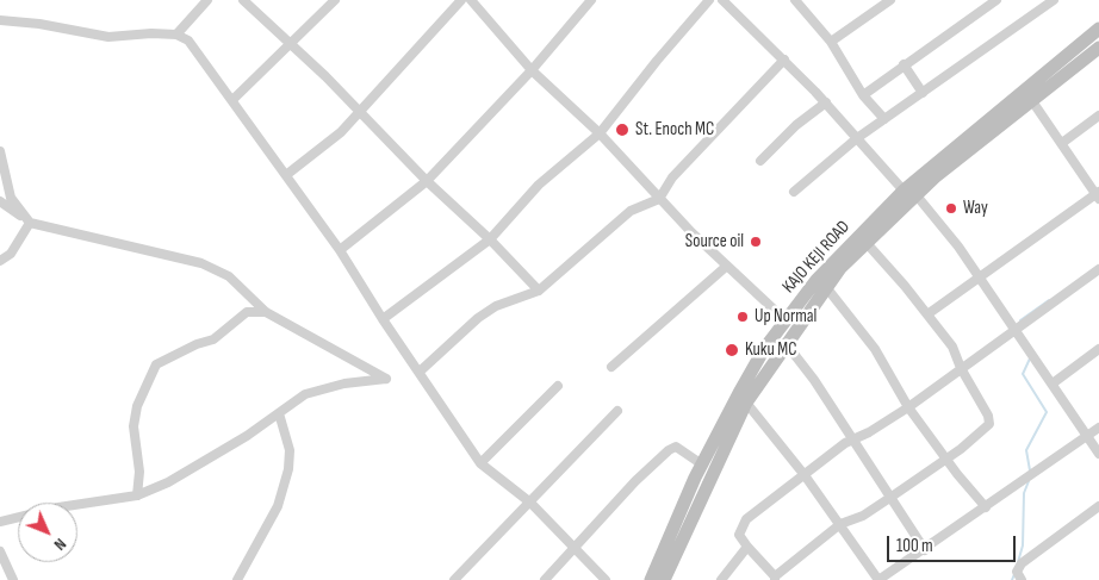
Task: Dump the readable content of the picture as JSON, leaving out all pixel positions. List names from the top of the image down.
{
  "streets": {
    "main road": ["KAJO KEJI ROAD"]
  },
  "places": [
    "St. Enoch MC",
    "Way",
    "Source oil",
    "Up Normal",
    "Kuku MC"
  ],
  "scale_bar": "100 m",
  "north": "bottom right"
}
